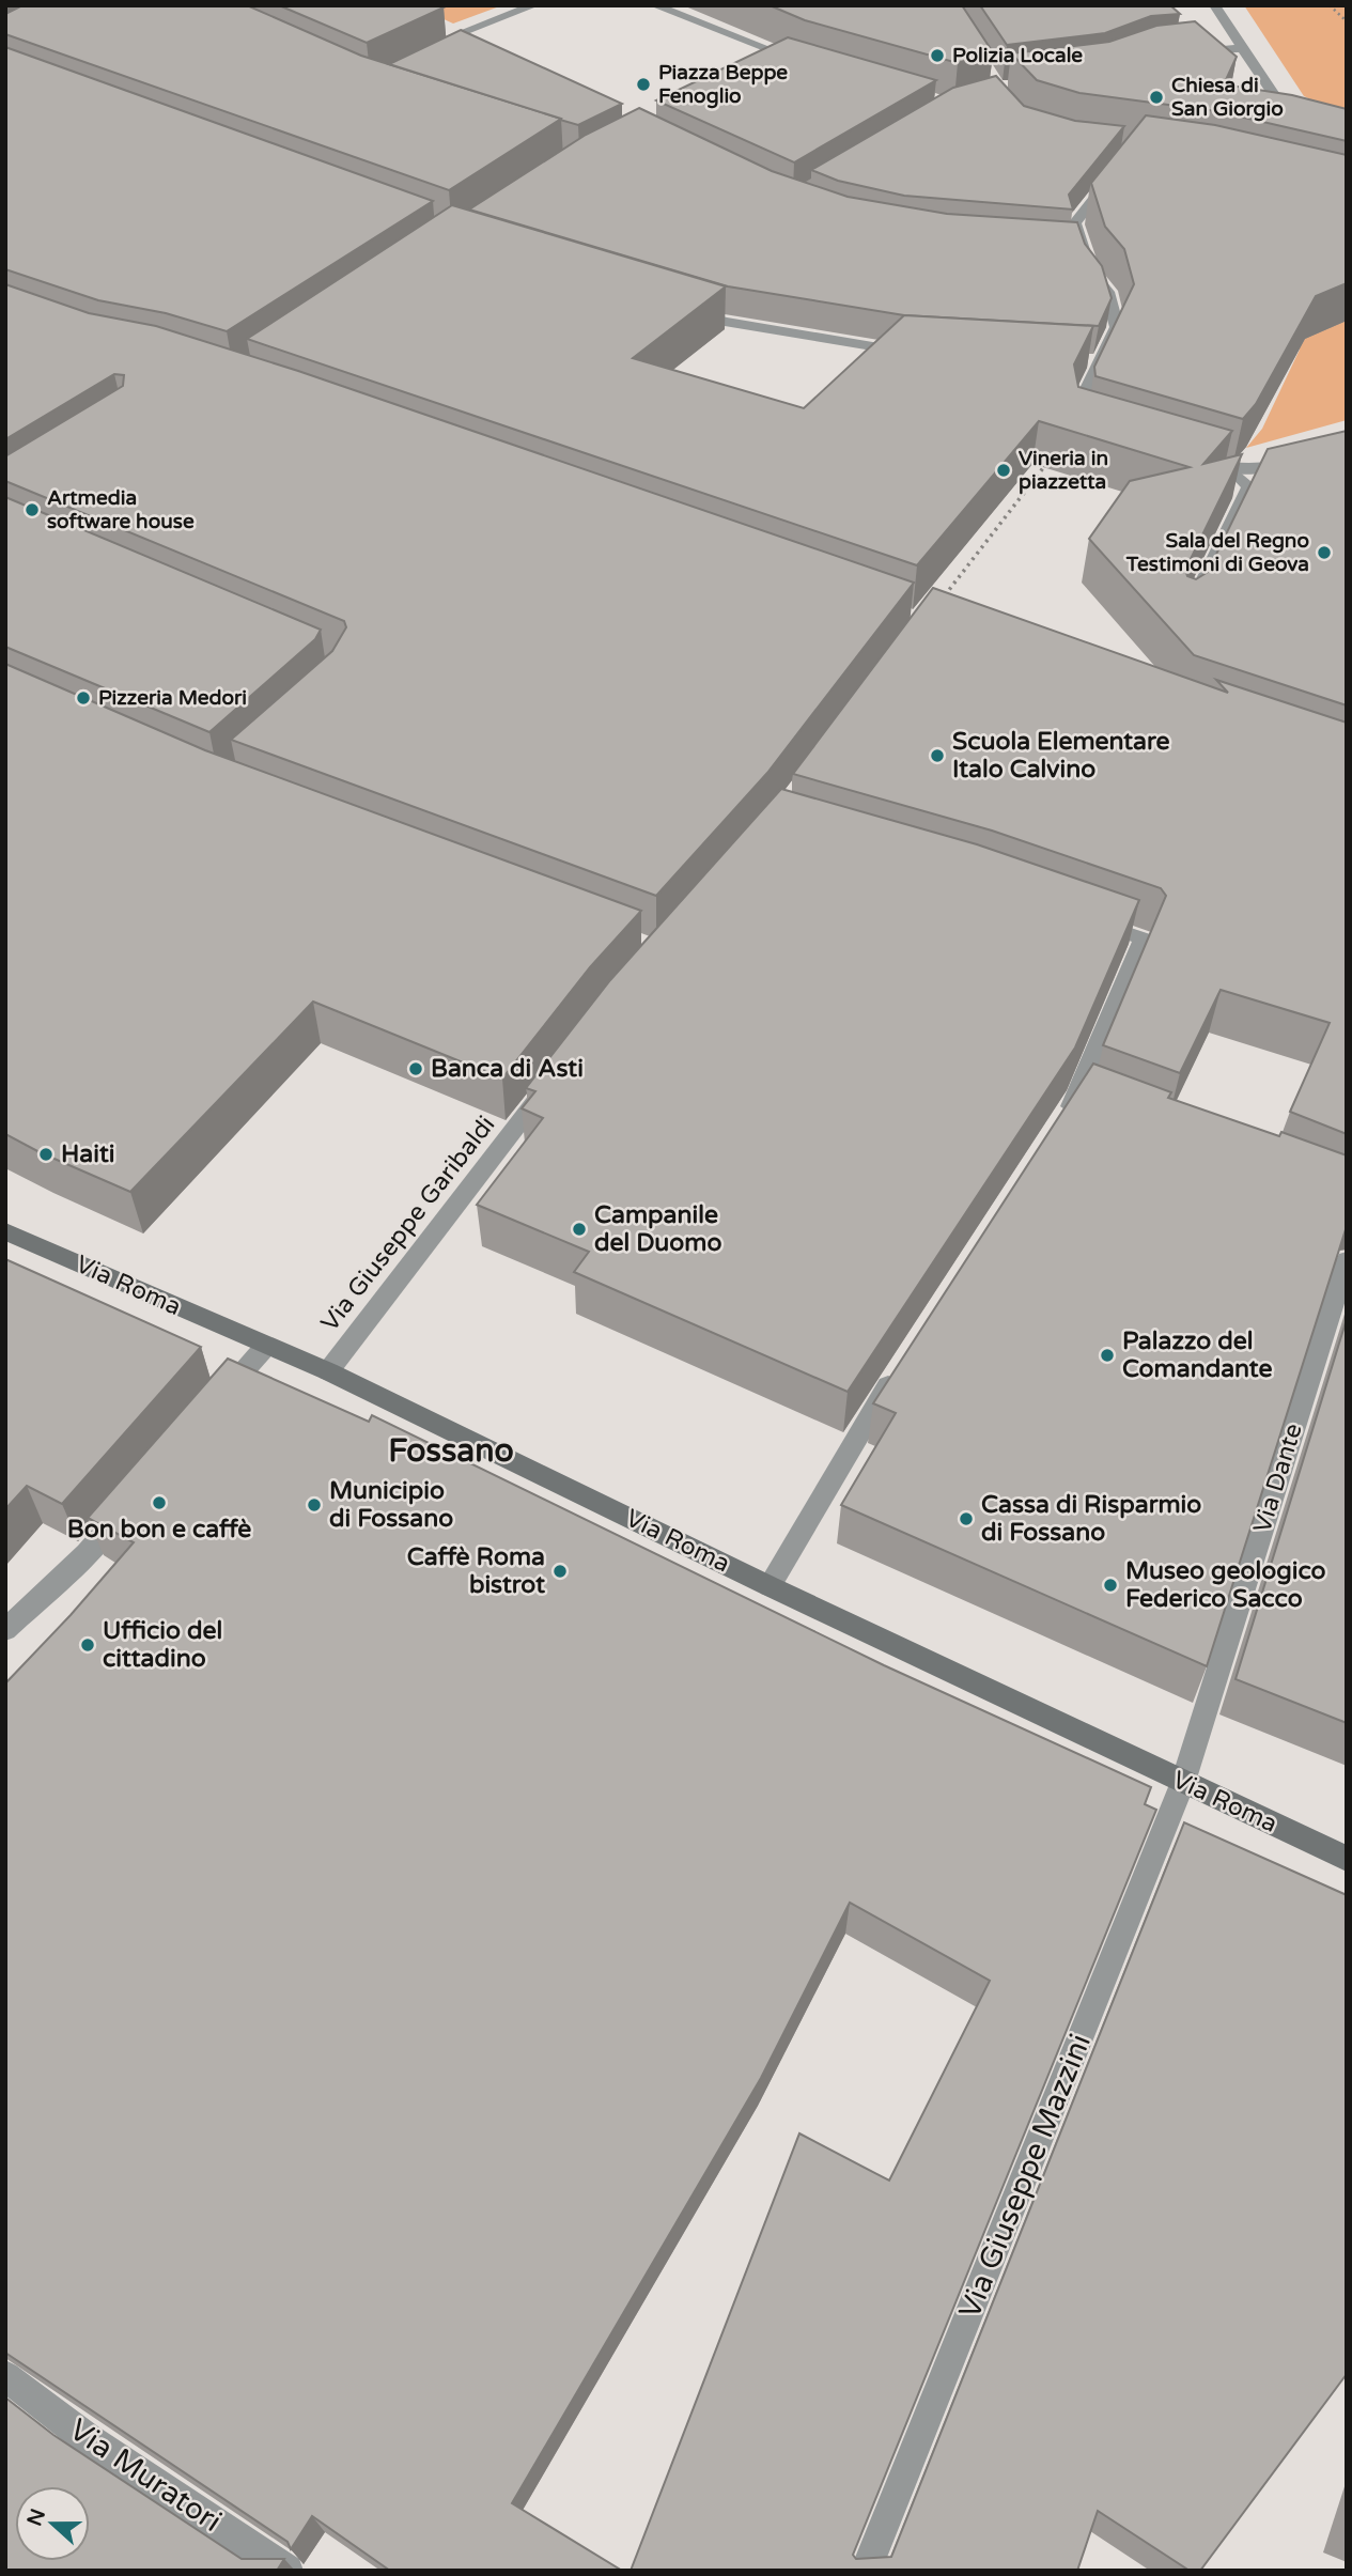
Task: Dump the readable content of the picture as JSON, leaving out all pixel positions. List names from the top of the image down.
{
  "streets": {
    "main road": ["Via Roma"],
    "street": [
      "Via Giuseppe Garibaldi",
      "Via Dante",
      "Via Giuseppe Mazzini",
      "Via Muratori"
    ]
  },
  "crossings": [
    ["Via Giuseppe Garibaldi", "Via Roma"],
    ["Via Roma", "Via Dante"],
    ["Via Roma", "Via Giuseppe Mazzini"],
    ["Via Dante", "Via Giuseppe Mazzini"]
  ],
  "districts": ["Fossano"],
  "places": [
    "Polizia Locale",
    "Piazza Beppe Fenoglio",
    "Chiesa di San Giorgio",
    "Vineria in piazzetta",
    "Artmedia software house",
    "Sala del Regno Testimoni di Geova",
    "Pizzeria Medori",
    "Scuola Elementare Italo Calvino",
    "Banca di Asti",
    "Haiti",
    "Campanile del Duomo",
    "Palazzo del Comandante",
    "Bon bon e caffè",
    "Municipio di Fossano",
    "Cassa di Risparmio di Fossano",
    "Caffè Roma bistrot",
    "Museo geologico Federico Sacco",
    "Ufficio del cittadino"
  ],
  "north": "left"
}
